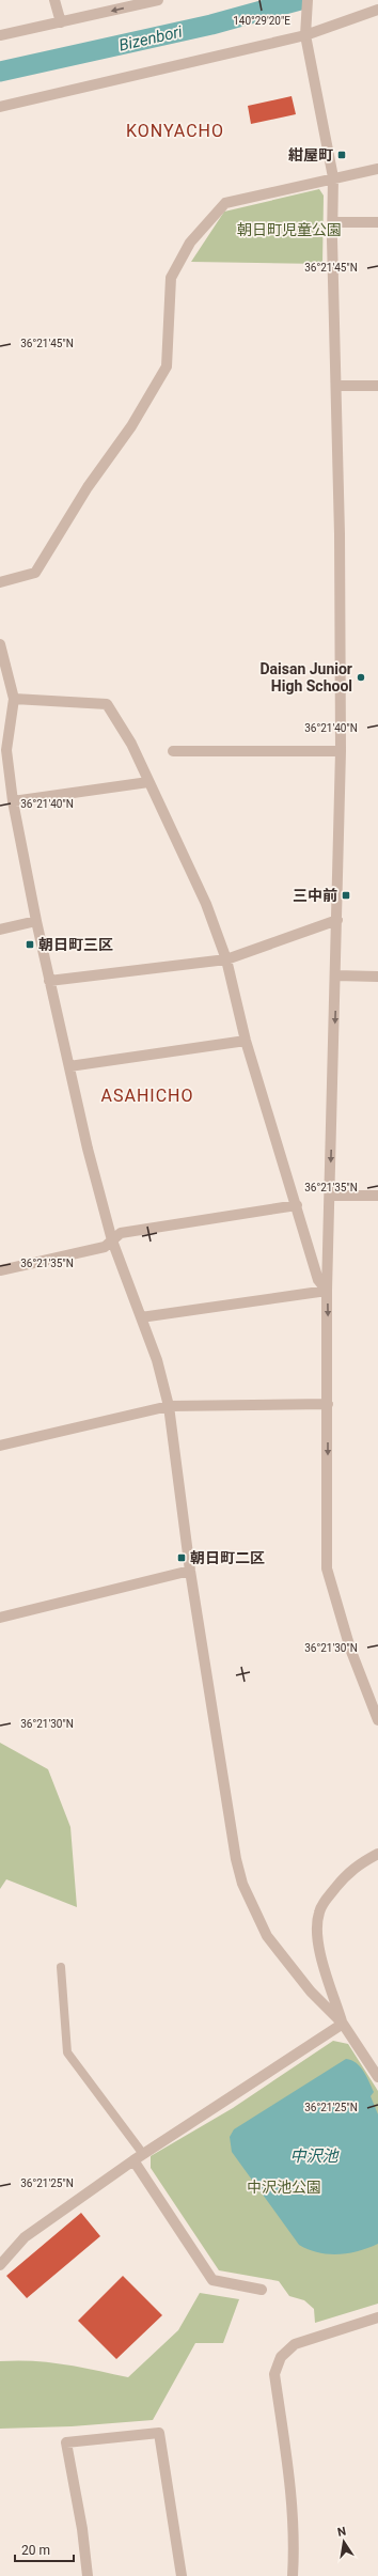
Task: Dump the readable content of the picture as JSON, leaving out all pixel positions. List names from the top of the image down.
{
  "districts": ["KONYACHO", "ASAHICHO"],
  "water": ["Bizenbori", "中沢池"],
  "parks": ["朝日町児童公園", "中沢池公園"],
  "places": {
    "transit": [
      "紺屋町",
      "三中前",
      "朝日町三区",
      "朝日町二区"
    ],
    "other": ["Daisan Junior High School"]
  },
  "scale_bar": "20 m",
  "north": "top",
  "coordinates": [
    "140°29'20\"E",
    "36°21'45\"N",
    "36°21'40\"N",
    "36°21'35\"N",
    "36°21'30\"N",
    "36°21'25\"N"
  ]
}
